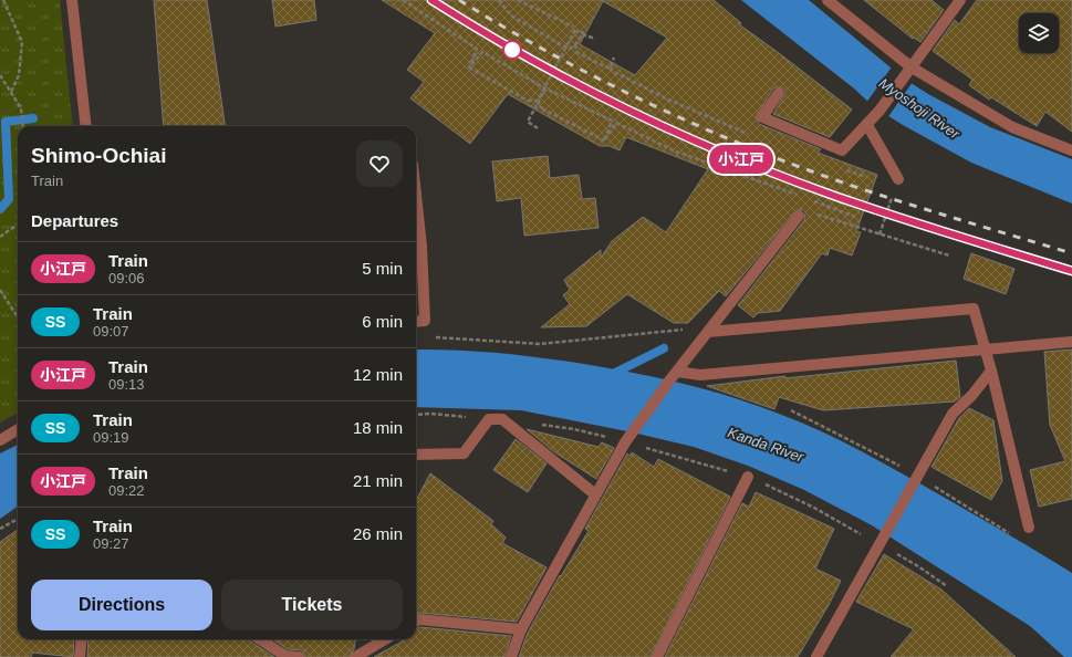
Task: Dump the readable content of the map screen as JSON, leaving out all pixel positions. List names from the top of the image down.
{
  "water": ["Myoshoji River", "Kanda River"],
  "page": {
    "on_map": "小江戸",
    "heading": [
      ["Shimo-Ochiai", "Train"],
      "Departures"
    ],
    "list": [
      {
        "mark": "小江戸",
        "name": "Train",
        "note": "09:06",
        "value": "5 min"
      },
      {
        "mark": "SS",
        "name": "Train",
        "note": "09:07",
        "value": "6 min"
      },
      {
        "mark": "小江戸",
        "name": "Train",
        "note": "09:13",
        "value": "12 min"
      },
      {
        "mark": "SS",
        "name": "Train",
        "note": "09:19",
        "value": "18 min"
      },
      {
        "mark": "小江戸",
        "name": "Train",
        "note": "09:22",
        "value": "21 min"
      },
      {
        "mark": "SS",
        "name": "Train",
        "note": "09:27",
        "value": "26 min"
      }
    ],
    "buttons": ["Directions", "Tickets"]
  }
}
